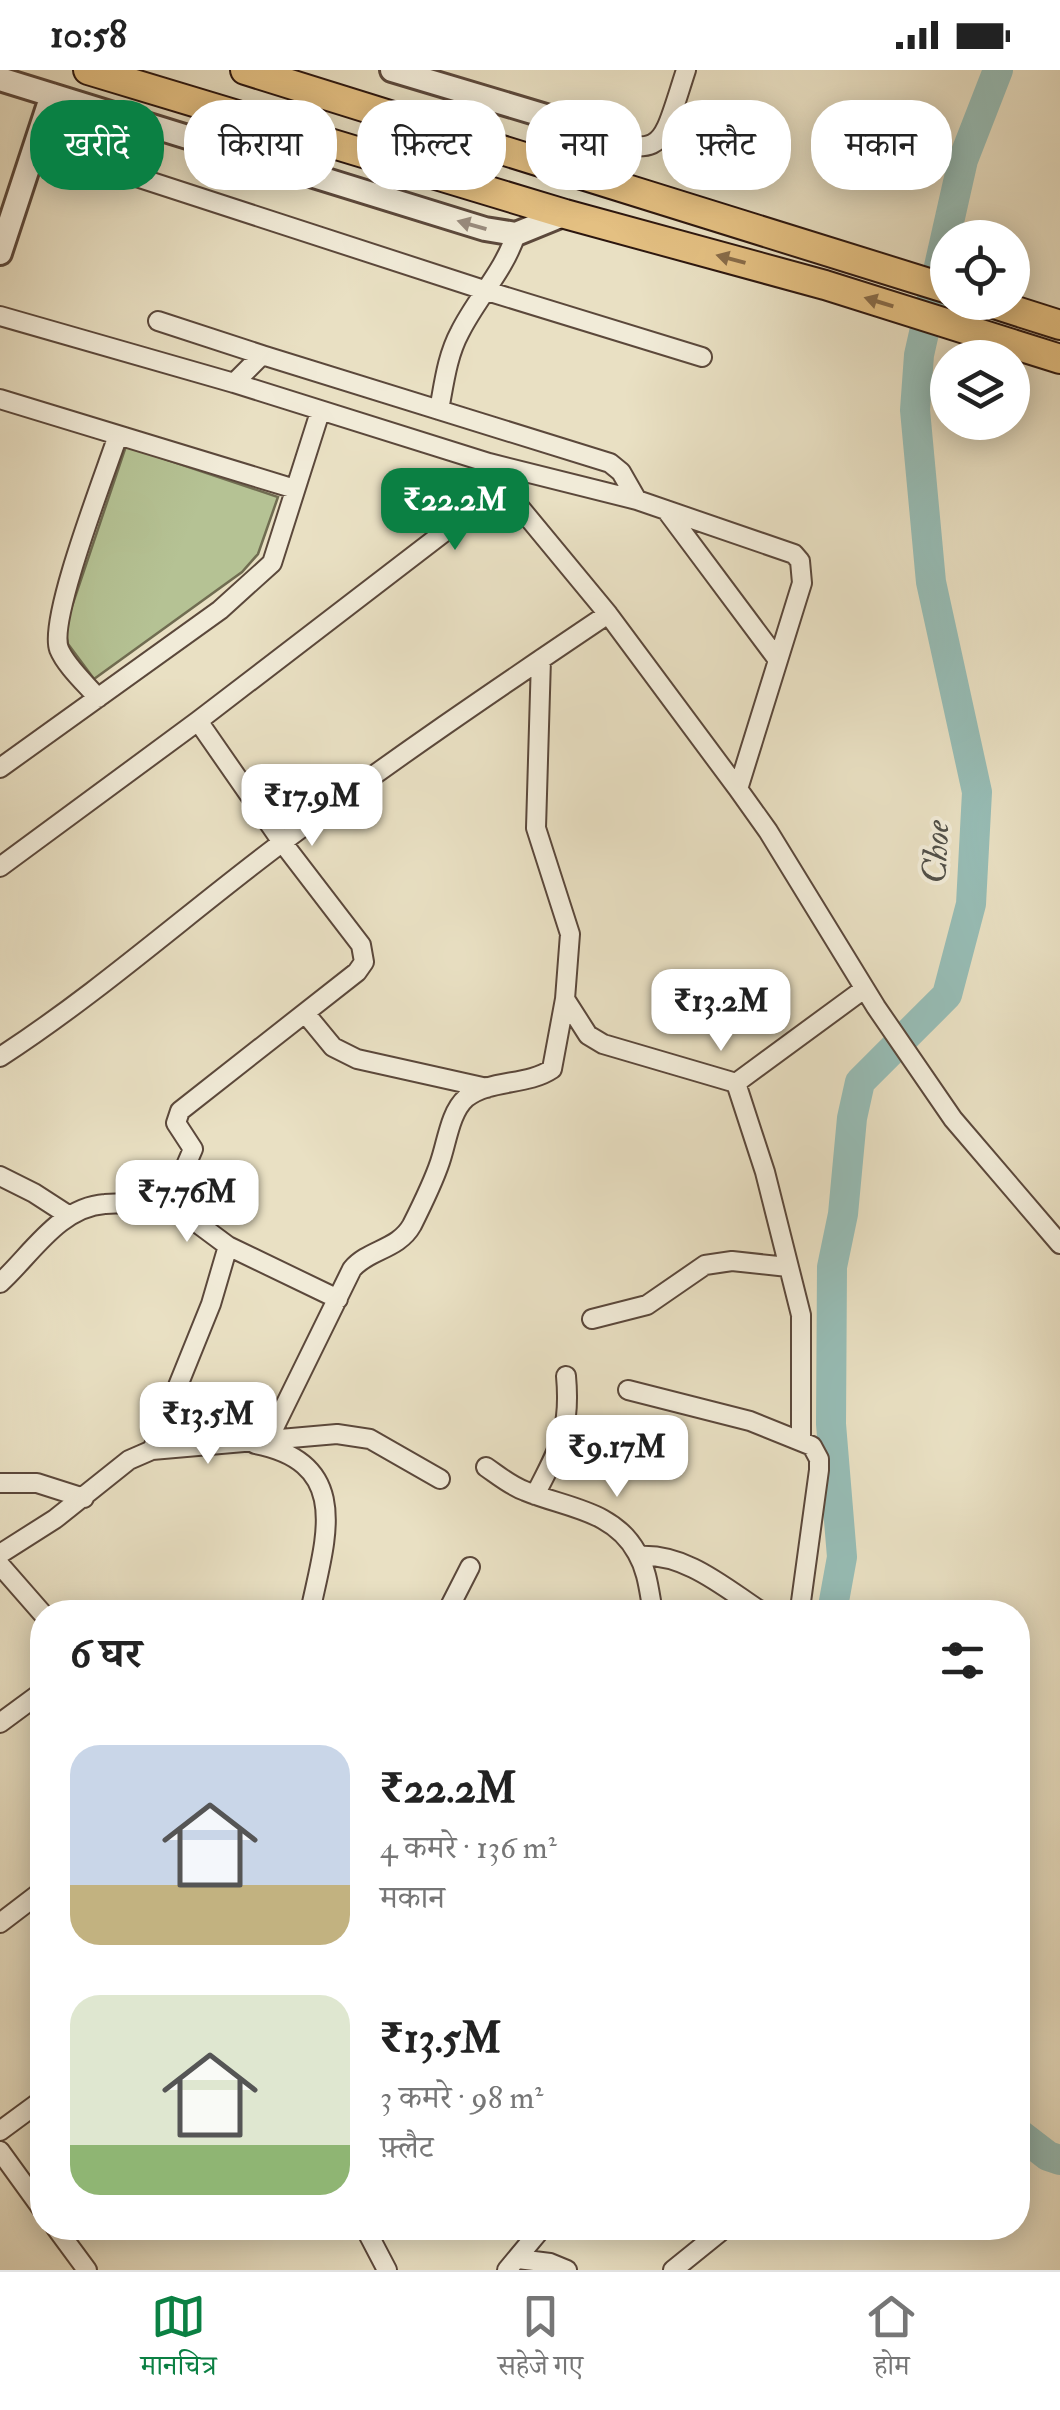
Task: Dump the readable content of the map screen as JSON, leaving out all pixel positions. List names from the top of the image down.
{
  "water": ["Choe"],
  "page": {
    "status": "10:58",
    "chip": [
      "खरीदें",
      "किराया",
      "फ़िल्टर",
      "नया",
      "फ़्लैट",
      "मकान"
    ],
    "price": [
      "₹22.2M",
      "₹17.9M",
      "₹13.2M",
      "₹7.76M",
      "₹13.5M",
      "₹9.17M"
    ],
    "heading": "6 घर",
    "list": [
      {
        "name": "₹22.2M",
        "note": "4 कमरे · 136 m² · मकान"
      },
      {
        "name": "₹13.5M",
        "note": "3 कमरे · 98 m² · फ़्लैट"
      }
    ],
    "tabs": ["मानचित्र", "सहेजे गए", "होम"]
  }
}
